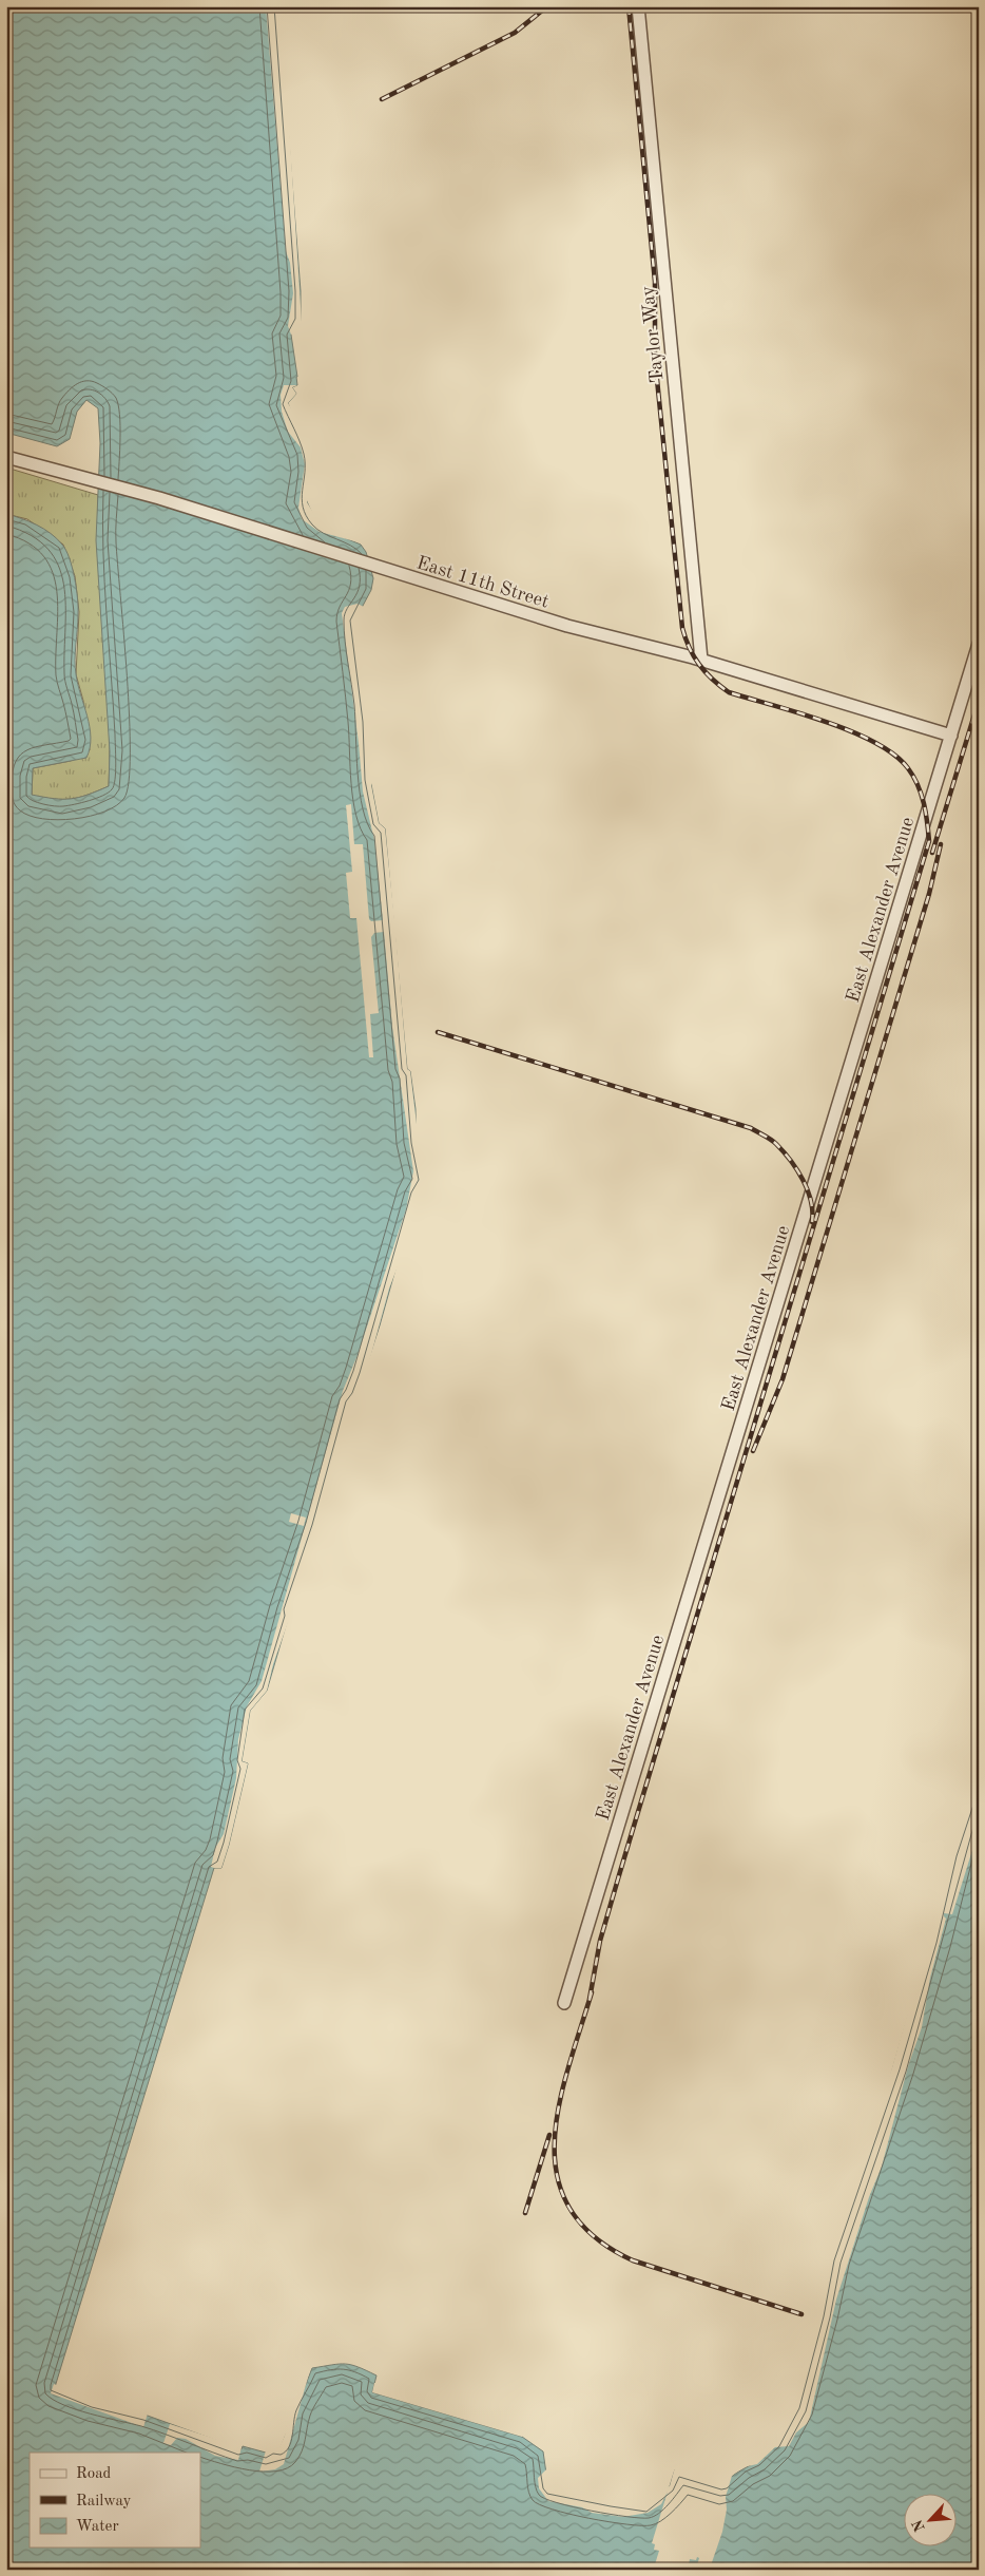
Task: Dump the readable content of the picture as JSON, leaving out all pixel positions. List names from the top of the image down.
{
  "streets": {
    "street": ["Taylor Way", "East 11th Street", "East Alexander Avenue"]
  },
  "crossings": [
    ["Taylor Way", "East 11th Street"],
    ["East 11th Street", "East Alexander Avenue"]
  ],
  "legend": ["Road", "Railway", "Water"],
  "north": "bottom left"
}
